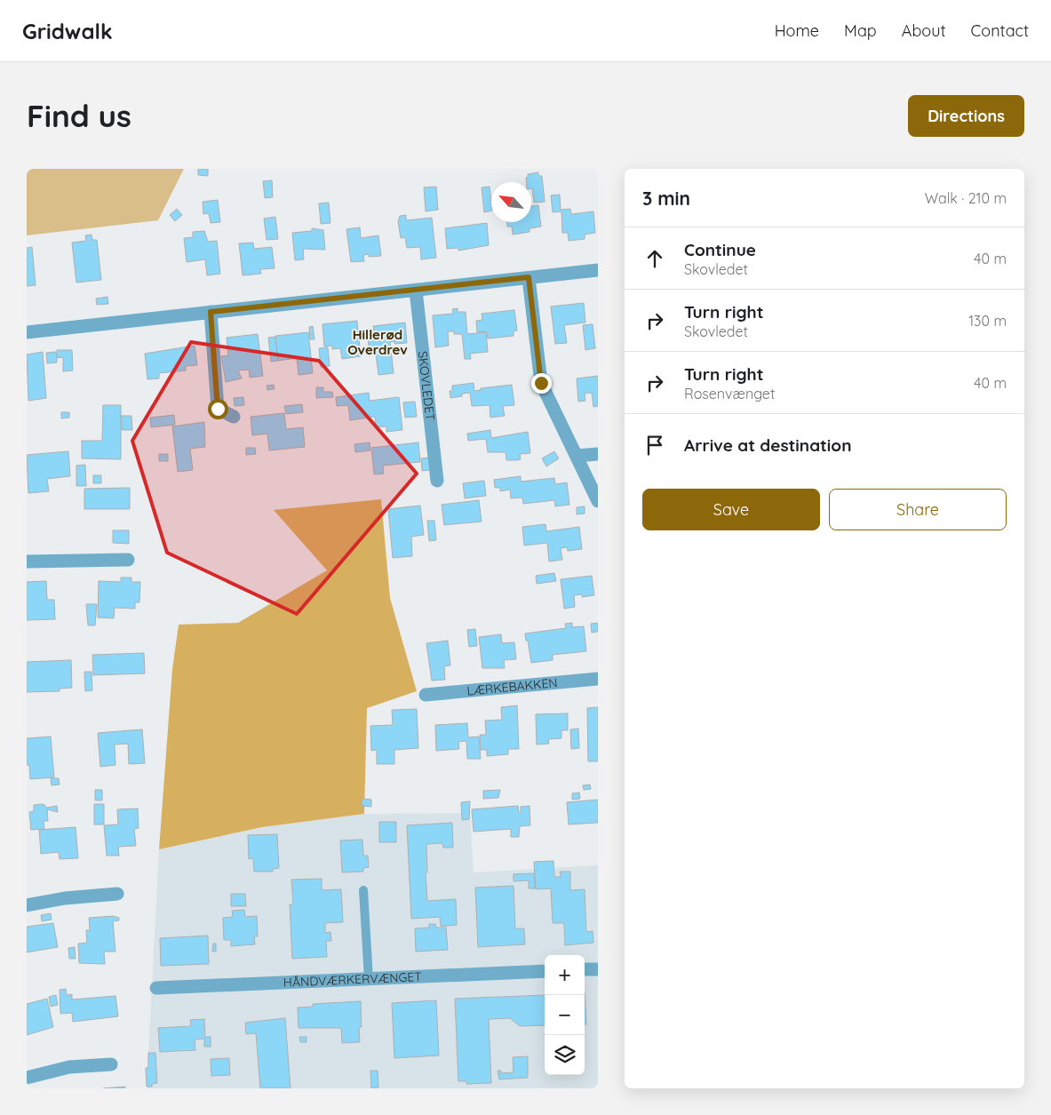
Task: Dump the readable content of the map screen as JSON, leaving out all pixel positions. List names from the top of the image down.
{
  "streets": {
    "street": ["SKOVLEDET", "LÆRKEBAKKEN", "HÅNDVÆRKERVÆNGET"]
  },
  "districts": ["Hillerød Overdrev"],
  "north": "top left",
  "page": {
    "header": "Gridwalk",
    "nav": [
      "Home",
      "Map",
      "About",
      "Contact"
    ],
    "buttons": [
      "Directions",
      ["Save", "Share"]
    ],
    "title": "Find us",
    "heading": ["3 min", "Walk · 210 m"],
    "list": [
      ["Continue", "Skovledet", "40 m"],
      ["Turn right", "Skovledet", "130 m"],
      ["Turn right", "Rosenvænget", "40 m"],
      "Arrive at destination"
    ],
    "map_buttons": ["+", "−"]
  }
}
